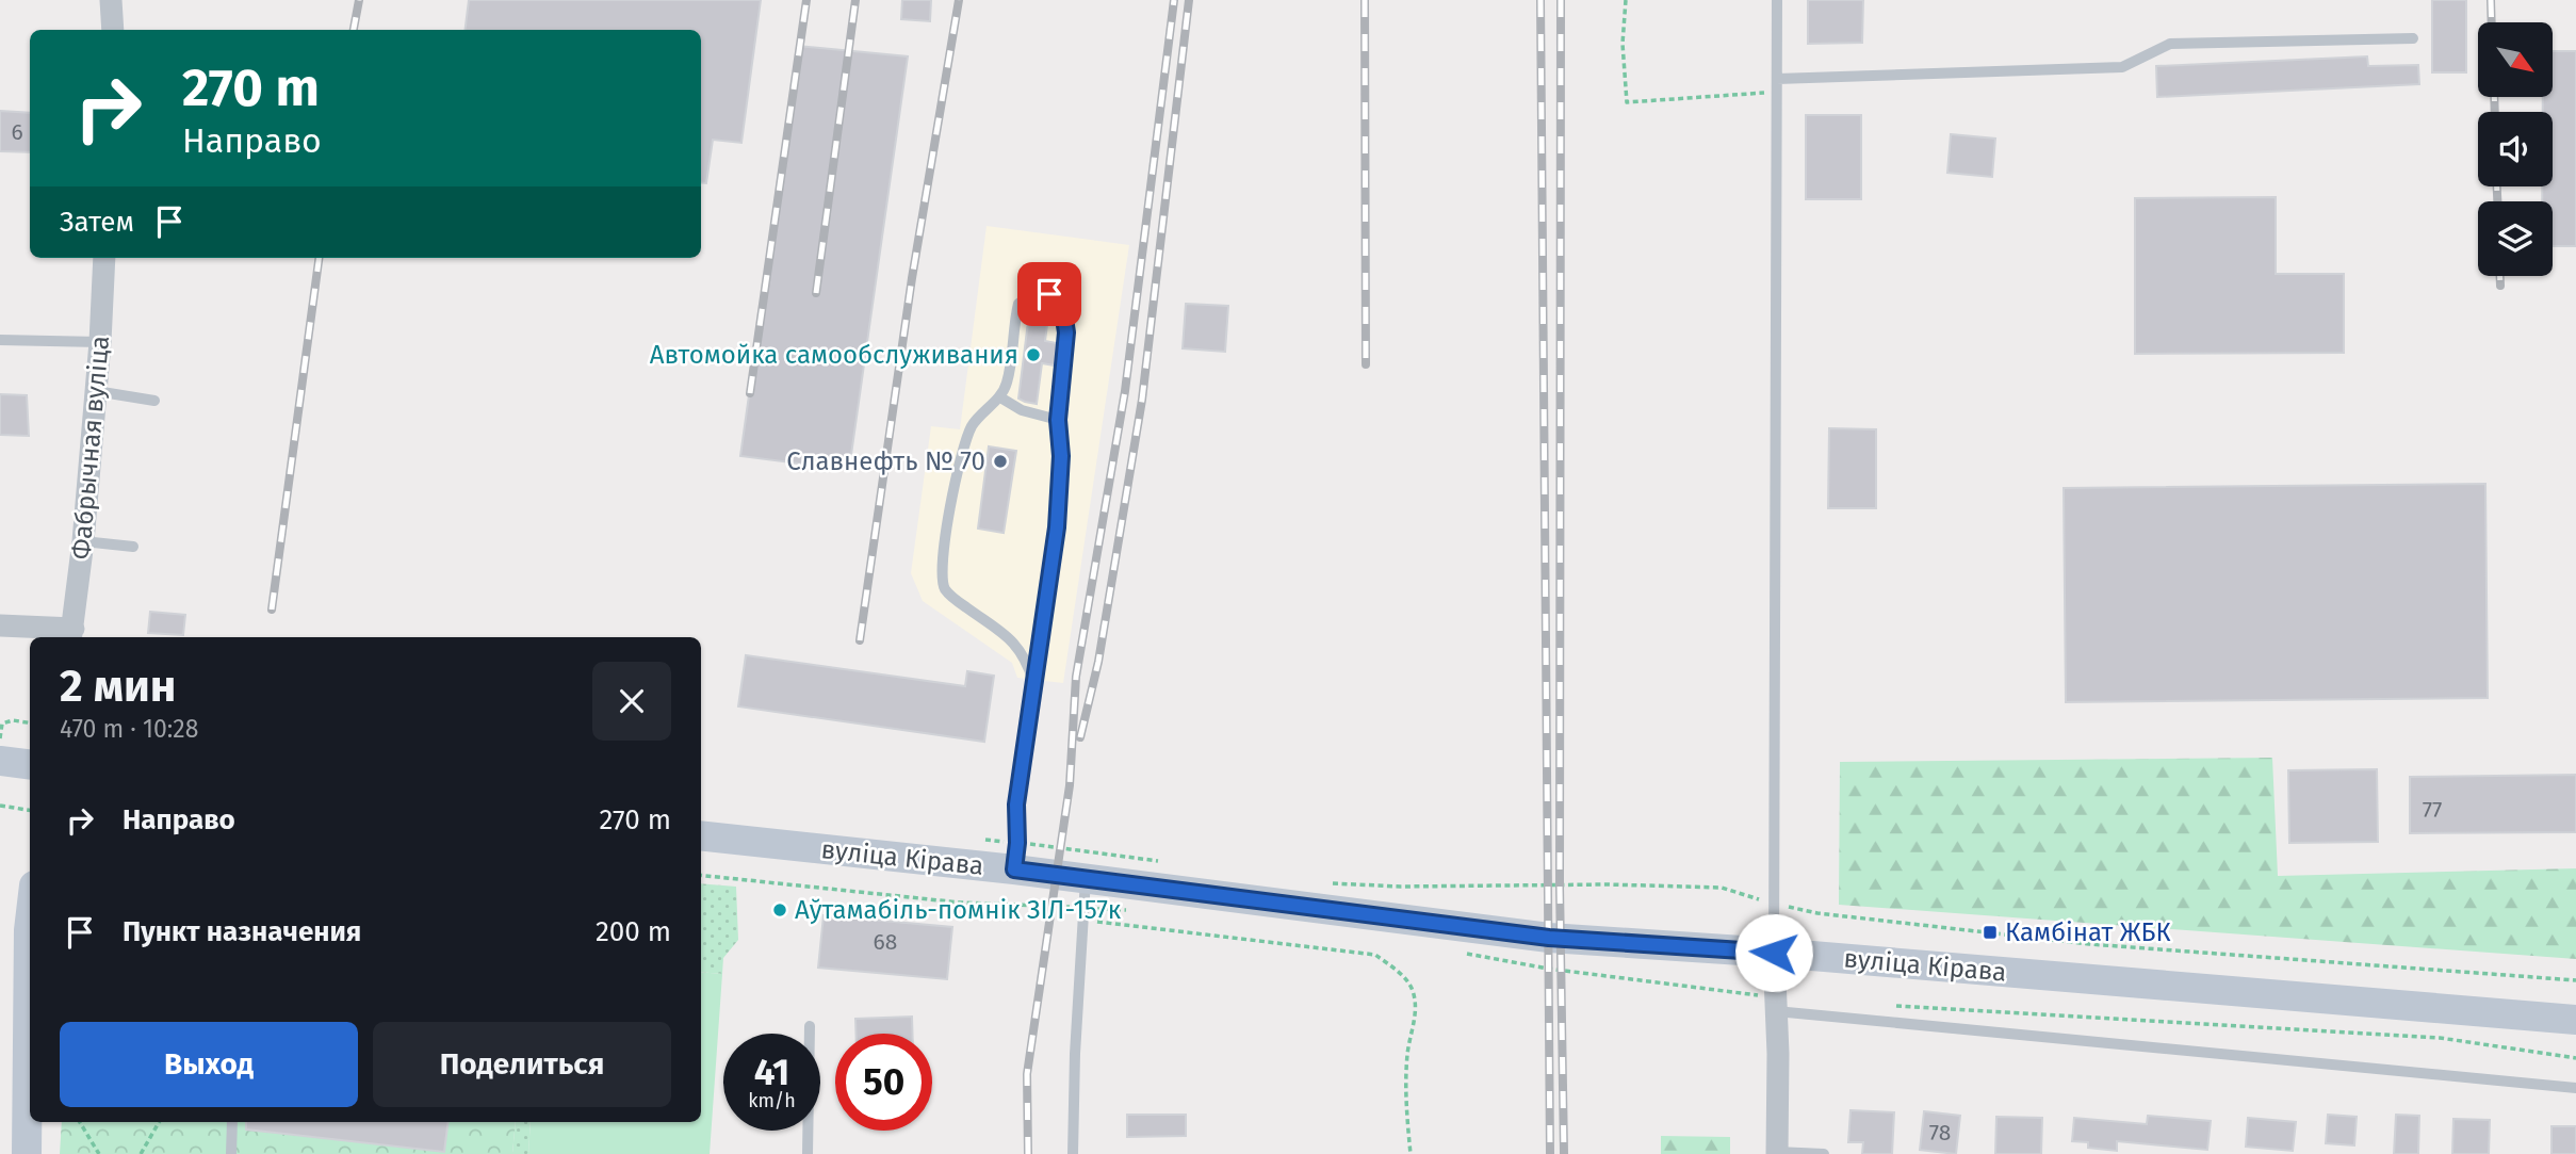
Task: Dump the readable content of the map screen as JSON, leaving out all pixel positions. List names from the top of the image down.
{
  "streets": {
    "main road": ["вуліца Кірава"],
    "street": ["Фабрычная вуліца"]
  },
  "places": {
    "other": ["Автомойка самообслуживания", "Славнефть № 70", "Аўтамабіль-помнік ЗІЛ-157к"],
    "transit": ["Камбінат ЖБК"]
  },
  "house_numbers": [
    "6",
    "77",
    "68",
    "78"
  ],
  "north": "bottom right",
  "page": {
    "turn": ["270 m", "Направо"],
    "then": "Затем",
    "heading": ["2 мин", "470 m · 10:28"],
    "list": [
      {
        "name": "Направо",
        "value": "270 m"
      },
      {
        "name": "Пункт назначения",
        "value": "200 m"
      }
    ],
    "buttons": ["Выход", "Поделиться"],
    "speed": "41 km/h",
    "limit": "50"
  }
}
